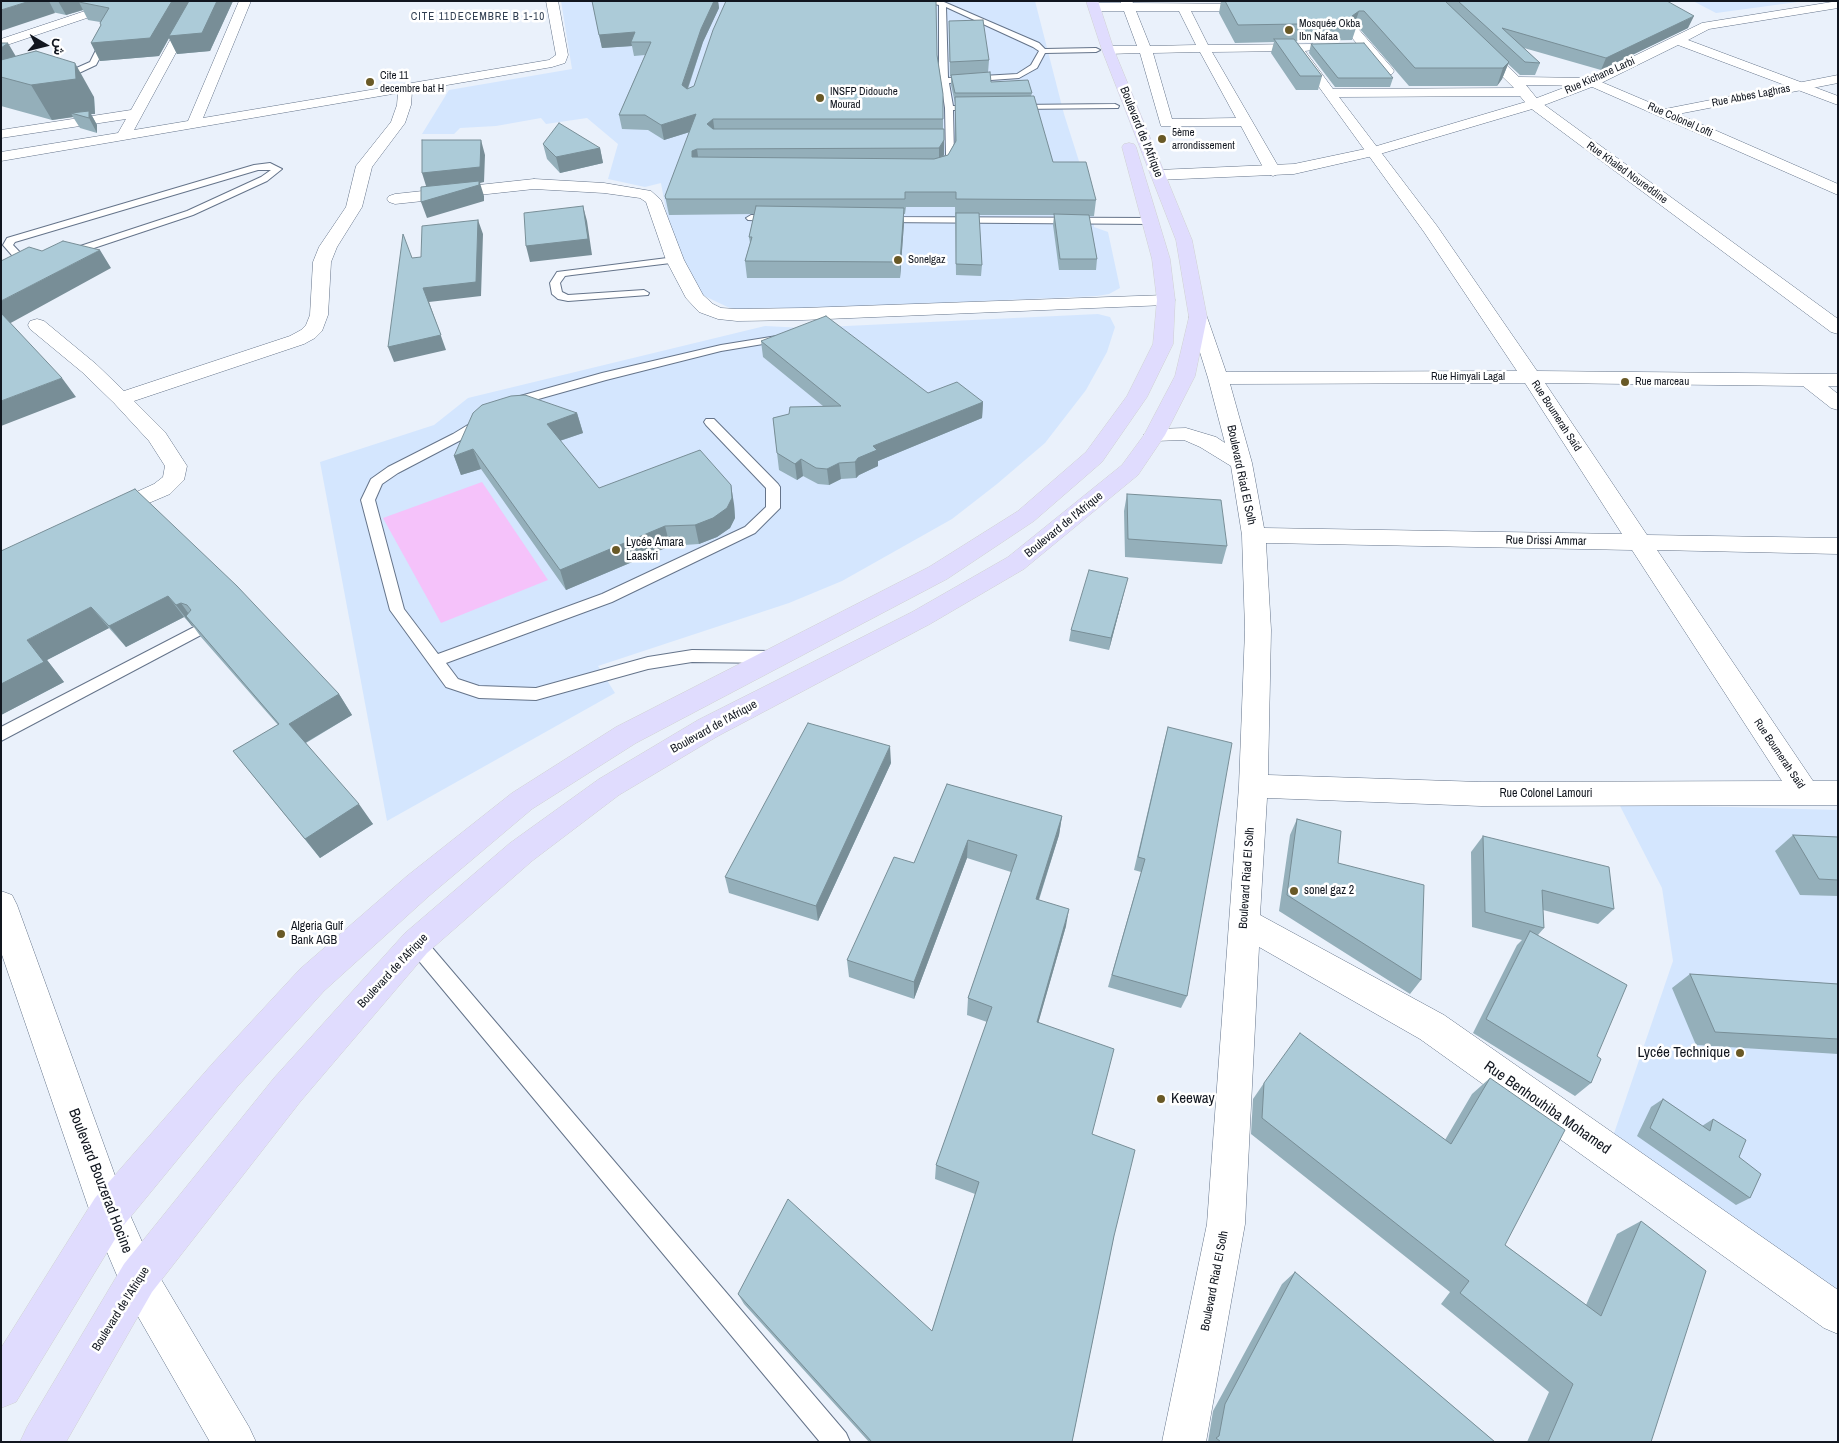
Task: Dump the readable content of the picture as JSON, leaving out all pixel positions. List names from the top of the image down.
{
  "streets": {
    "main road": ["Boulevard de l'Afrique"],
    "street": [
      "Rue Kichane Larbi",
      "Rue Abbes Laghras",
      "Rue Colonel Lofti",
      "Rue Khaled Noureddine",
      "Rue Himyali Lagal",
      "Rue Boumerah Saïd",
      "Boulevard Riad El Solh",
      "Rue Drissi Ammar",
      "Rue Colonel Lamouri",
      "Rue Benhouhiba Mohamed",
      "Boulevard Bouzerad Hocine"
    ]
  },
  "crossings": [
    ["Rue Kichane Larbi", "Rue Colonel Lofti"],
    ["Rue Kichane Larbi", "Boulevard de l'Afrique"],
    ["Rue Kichane Larbi", "Rue Khaled Noureddine"],
    ["Rue Kichane Larbi", "Rue Boumerah Saïd"],
    ["Rue Abbes Laghras", "Rue Colonel Lofti"],
    ["Rue Colonel Lofti", "Rue Khaled Noureddine"],
    ["Rue Colonel Lofti", "Rue Boumerah Saïd"],
    ["Boulevard de l'Afrique", "Boulevard Riad El Solh"],
    ["Boulevard de l'Afrique", "Boulevard Bouzerad Hocine"],
    ["Rue Himyali Lagal", "Rue Boumerah Saïd"],
    ["Rue Himyali Lagal", "Boulevard Riad El Solh"],
    ["Rue Boumerah Saïd", "Rue Drissi Ammar"],
    ["Rue Boumerah Saïd", "Rue Colonel Lamouri"],
    ["Boulevard Riad El Solh", "Rue Drissi Ammar"],
    ["Boulevard Riad El Solh", "Rue Colonel Lamouri"],
    ["Boulevard Riad El Solh", "Rue Benhouhiba Mohamed"]
  ],
  "districts": ["CITE 11DECEMBRE B 1-10"],
  "places": [
    "Mosquée Okba Ibn Nafaa",
    "Cite 11 decembre bat H",
    "INSFP Didouche Mourad",
    "5ème arrondissement",
    "Sonelgaz",
    "Rue marceau",
    "Lycée Amara Laaskri",
    "sonel gaz 2",
    "Algeria Gulf Bank AGB",
    "Lycée Technique",
    "Keeway"
  ],
  "north": "right"
}
